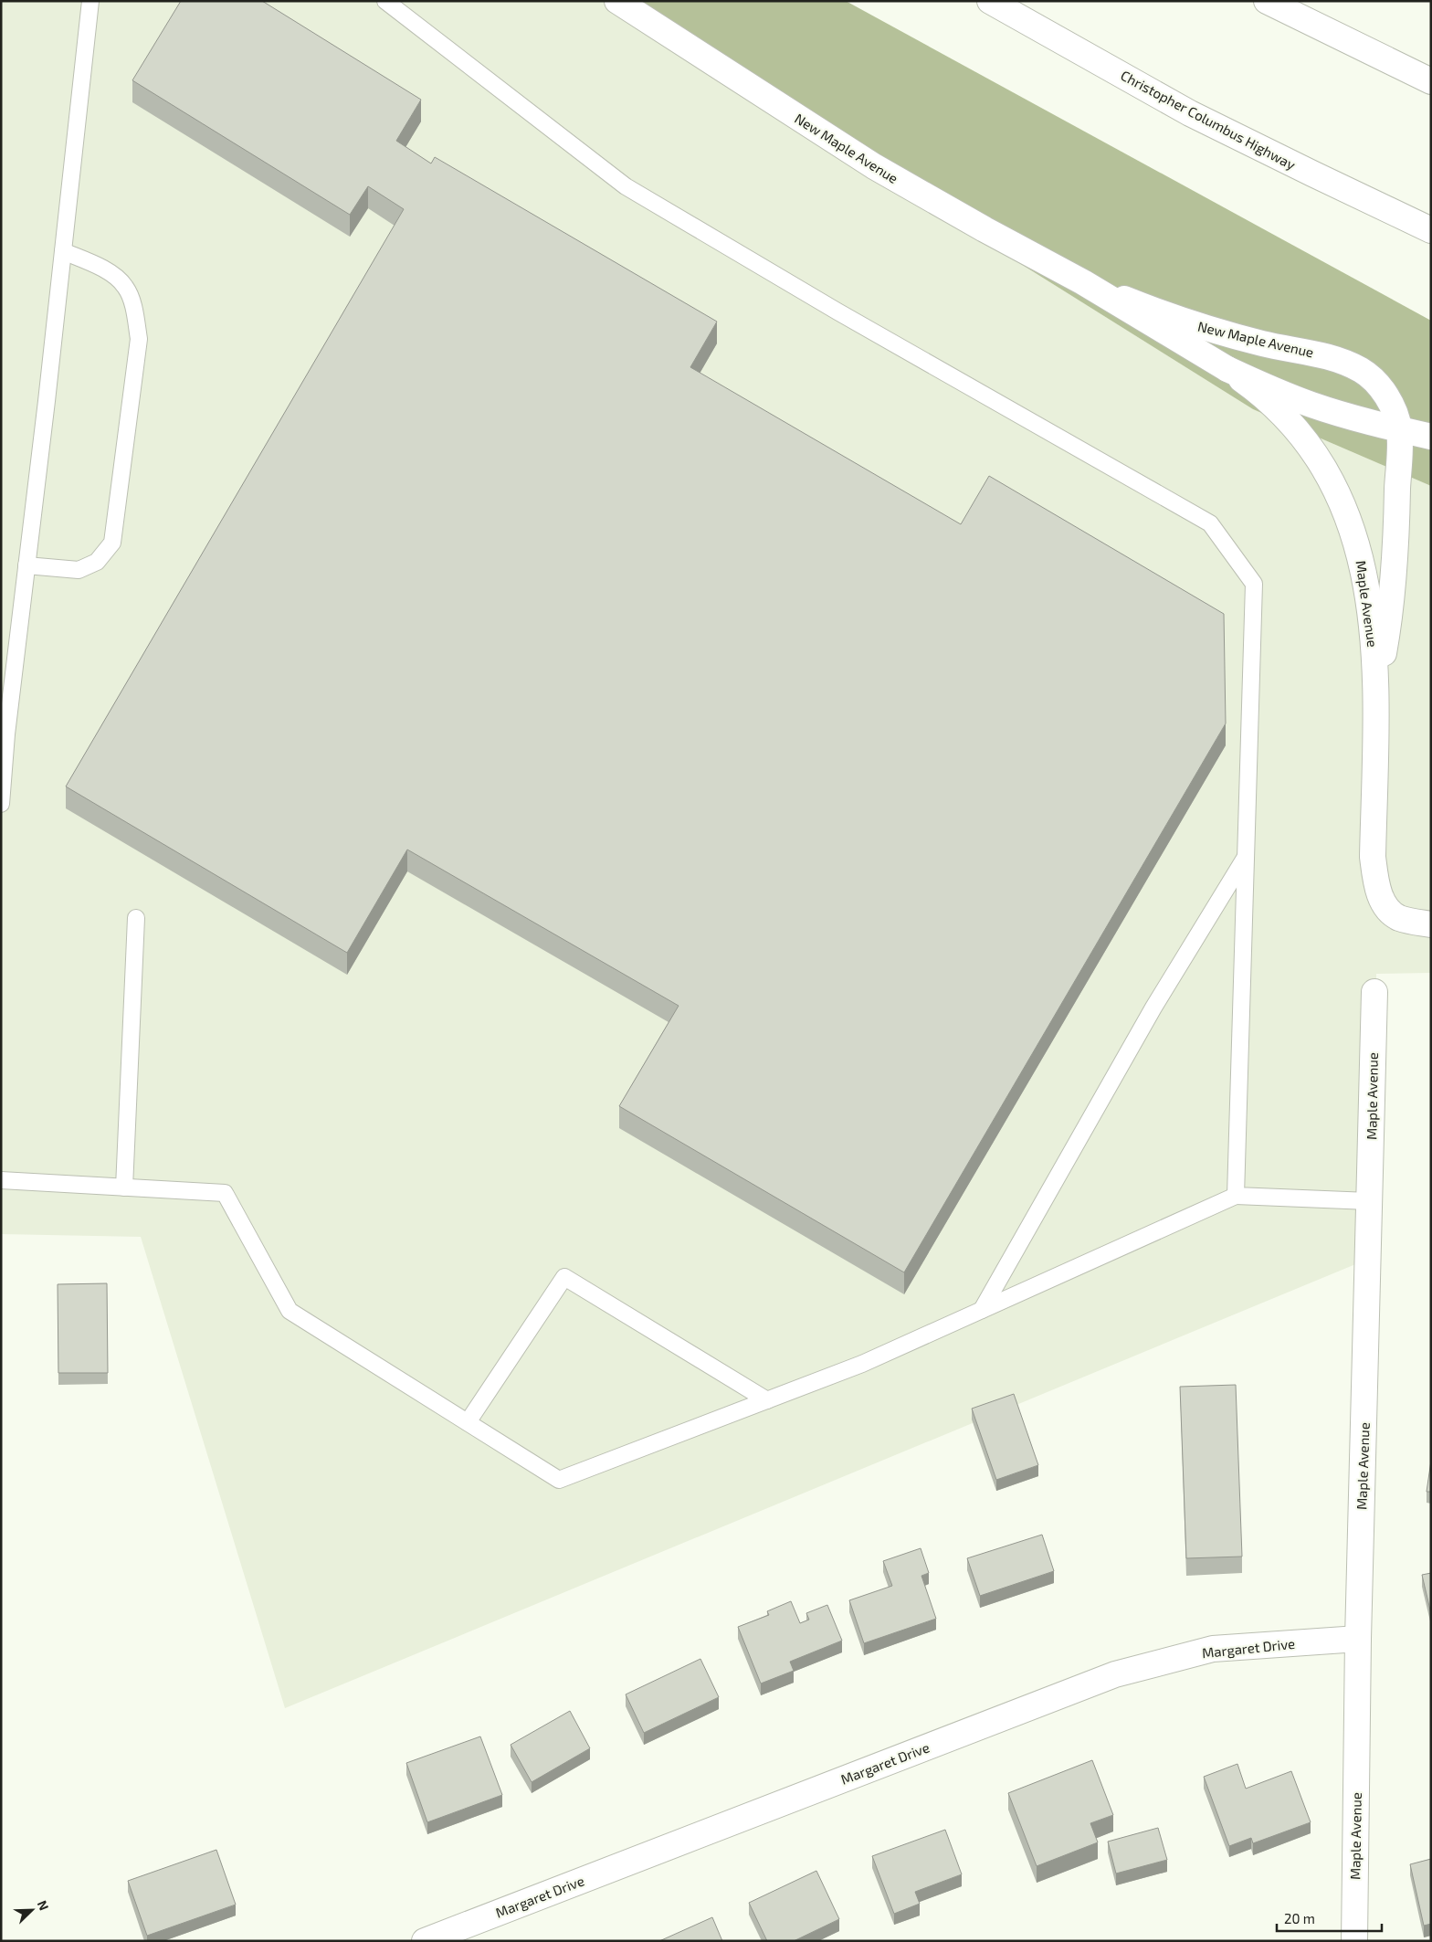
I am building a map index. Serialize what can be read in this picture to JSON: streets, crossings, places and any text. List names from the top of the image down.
{
  "streets": {
    "main road": [
      "Christopher Columbus Highway",
      "New Maple Avenue",
      "Maple Avenue",
      "Margaret Drive"
    ]
  },
  "crossings": [
    ["New Maple Avenue", "Maple Avenue"],
    ["Maple Avenue", "Margaret Drive"]
  ],
  "scale_bar": "20 m",
  "north": "top right"
}
